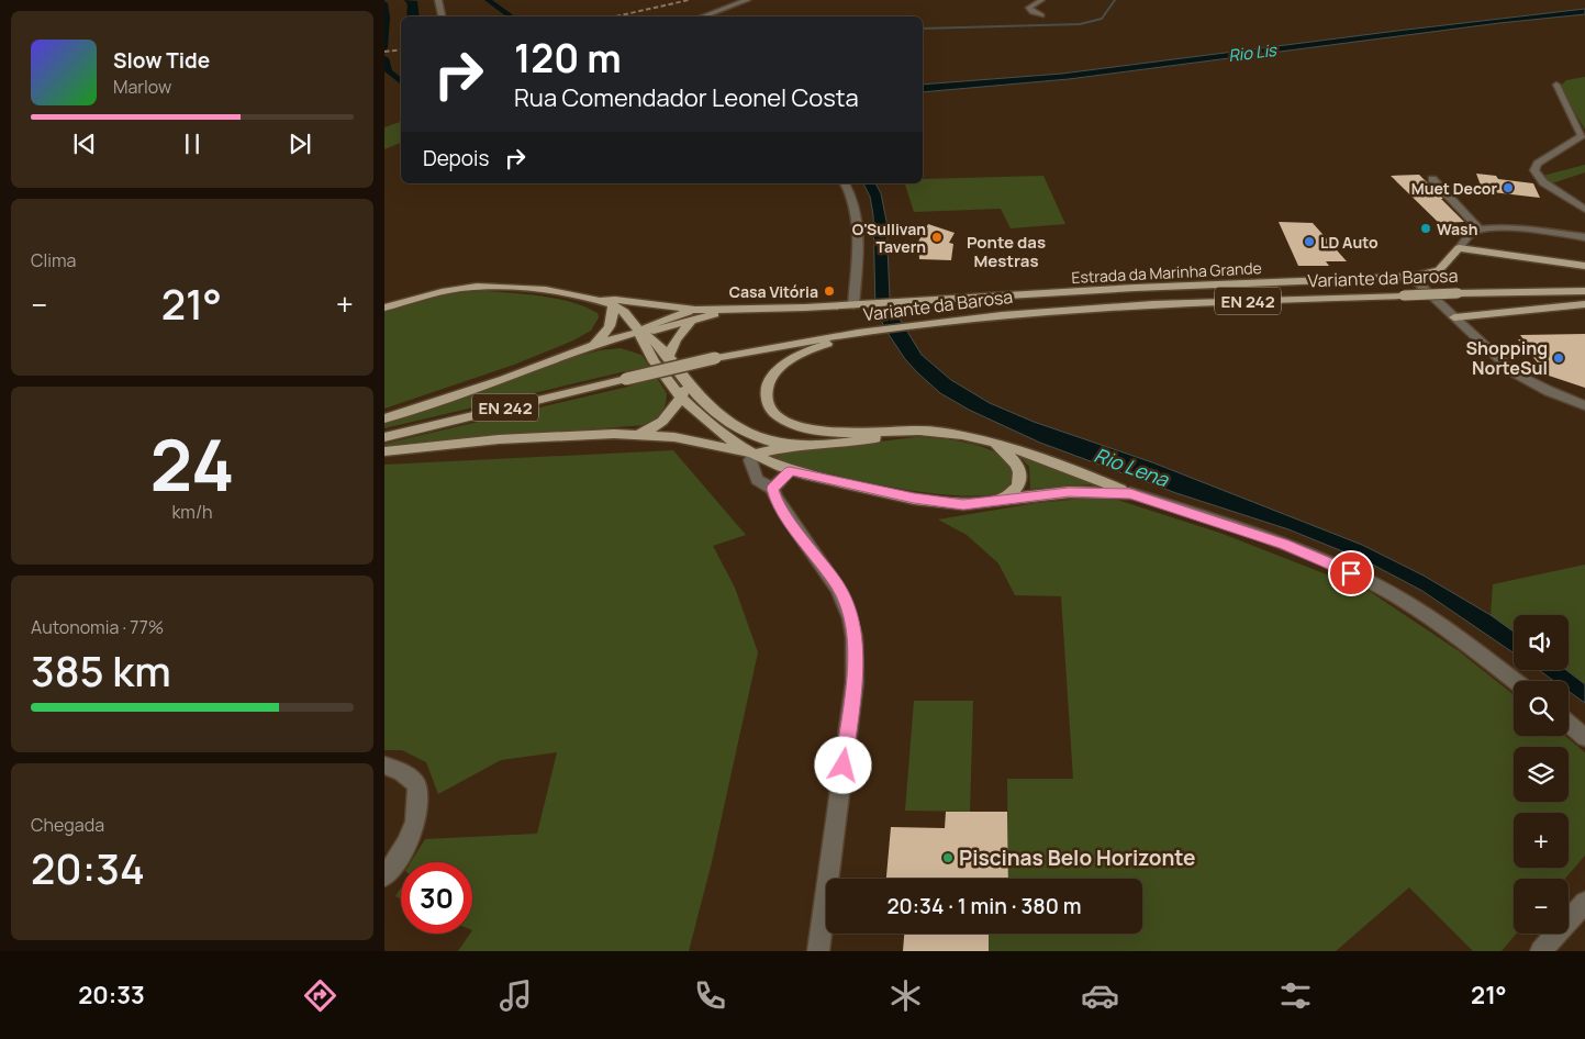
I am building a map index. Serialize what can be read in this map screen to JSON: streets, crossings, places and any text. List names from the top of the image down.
{
  "streets": {
    "main road": ["Estrada da Marinha Grande", "Variante da Barosa", "EN 242"]
  },
  "districts": ["Ponte das Mestras"],
  "water": ["Rio Lis", "Rio Lena"],
  "places": [
    "Muet Decor",
    "Wash",
    "O'Sullivan Tavern",
    "LD Auto",
    "Casa Vitória",
    "Shopping NorteSul",
    "Piscinas Belo Horizonte"
  ],
  "page": {
    "turn": ["120 m", "Rua Comendador Leonel Costa"],
    "song": ["Slow Tide", "Marlow"],
    "then": "Depois",
    "tile": [
      "Clima",
      ["24", "km/h"],
      ["Autonomia · 77%", "385 km"],
      ["Chegada", "20:34"]
    ],
    "heat": ["−", "21°", "+"],
    "map_buttons": ["+", "−"],
    "limit": "30",
    "trip": "20:34 · 1 min · 380 m",
    "tabs": ["20:33", "21°"]
  }
}
